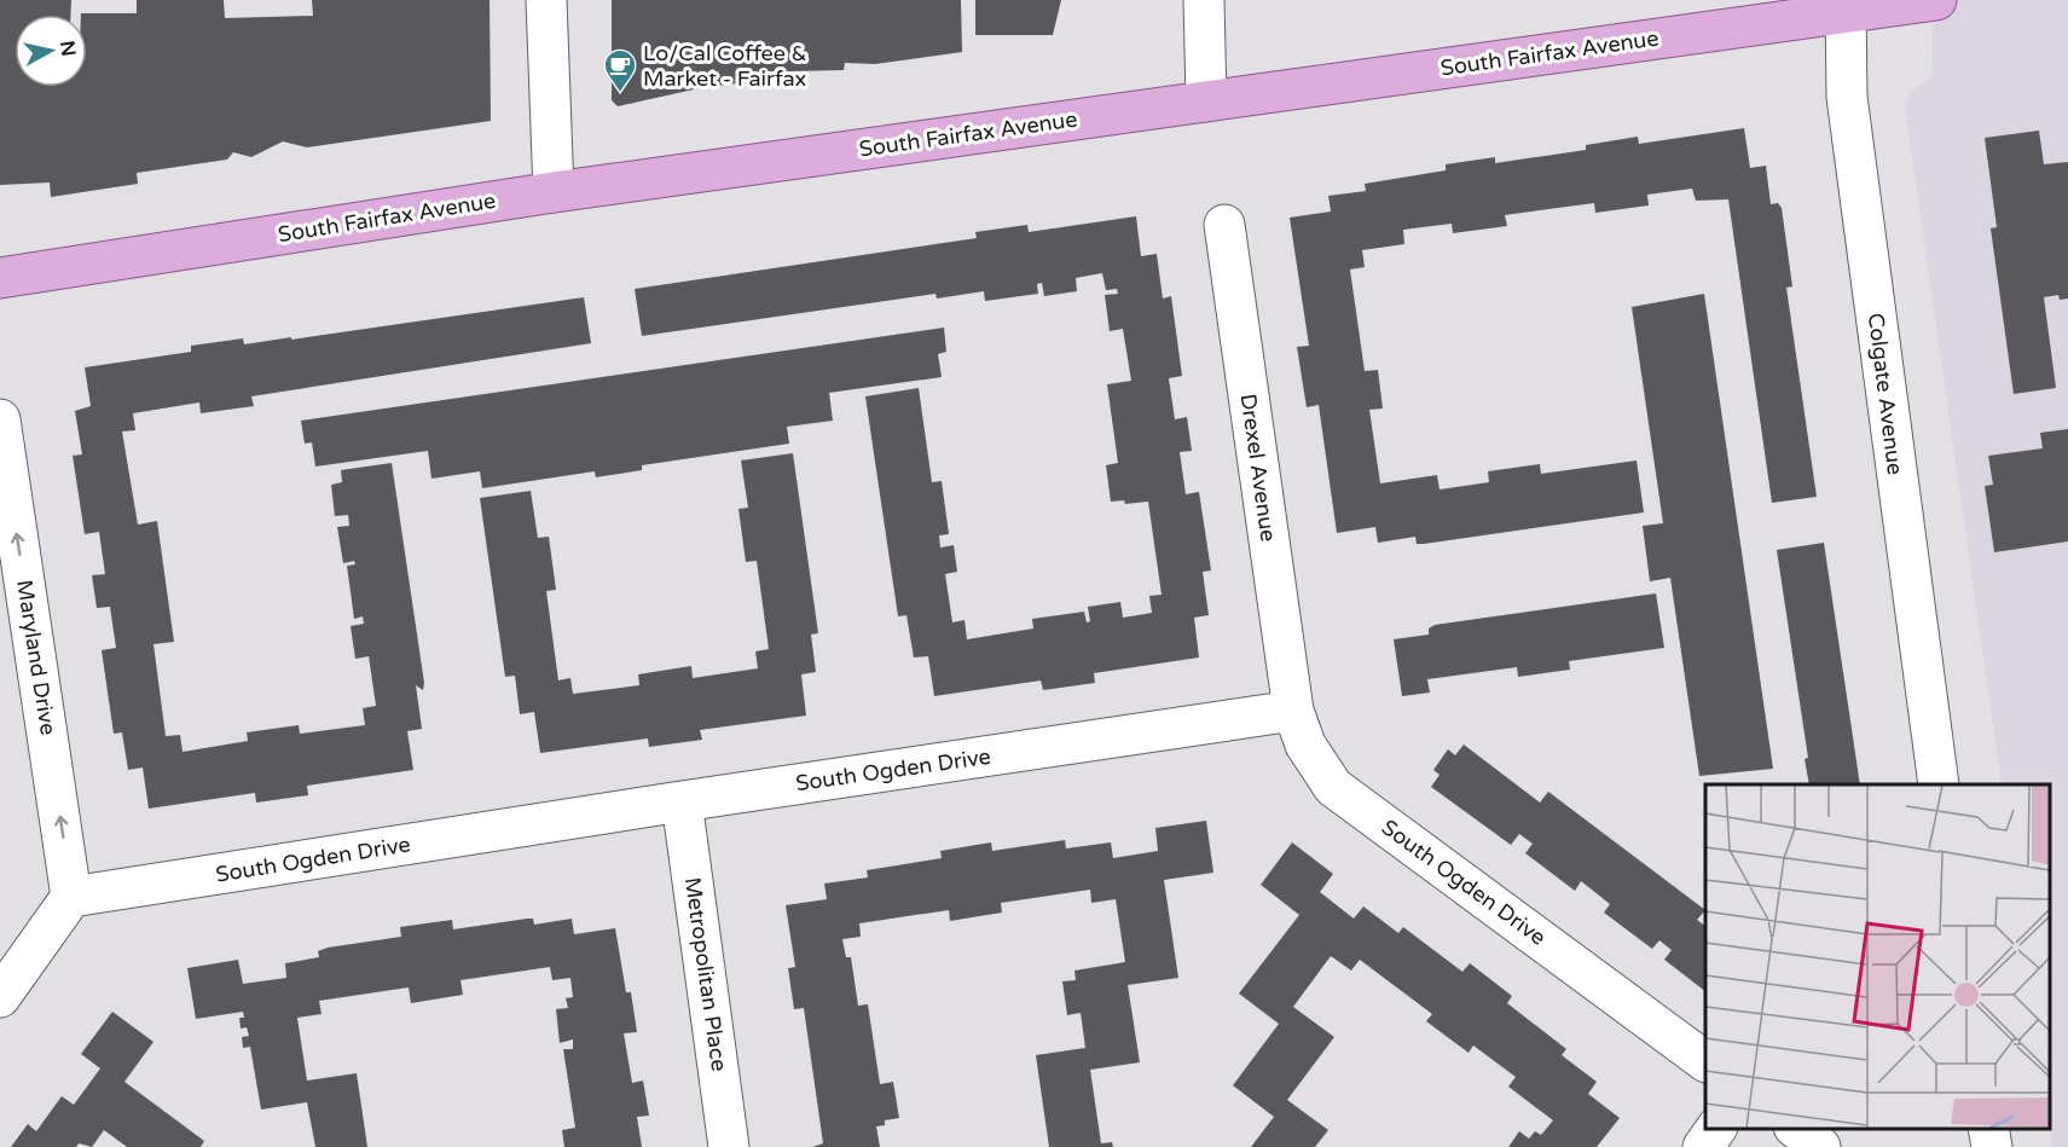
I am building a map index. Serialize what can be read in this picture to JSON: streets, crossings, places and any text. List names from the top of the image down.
{
  "streets": {
    "main road": ["South Fairfax Avenue"],
    "street": [
      "Colgate Avenue",
      "Drexel Avenue",
      "Maryland Drive",
      "South Ogden Drive",
      "Metropolitan Place"
    ]
  },
  "crossings": [
    ["South Fairfax Avenue", "Colgate Avenue"],
    ["Drexel Avenue", "South Ogden Drive"],
    ["Maryland Drive", "South Ogden Drive"],
    ["South Ogden Drive", "Metropolitan Place"]
  ],
  "one_way": ["Maryland Drive"],
  "places": {
    "cafe": ["Lo/Cal Coffee & Market - Fairfax"]
  },
  "north": "right"
}
